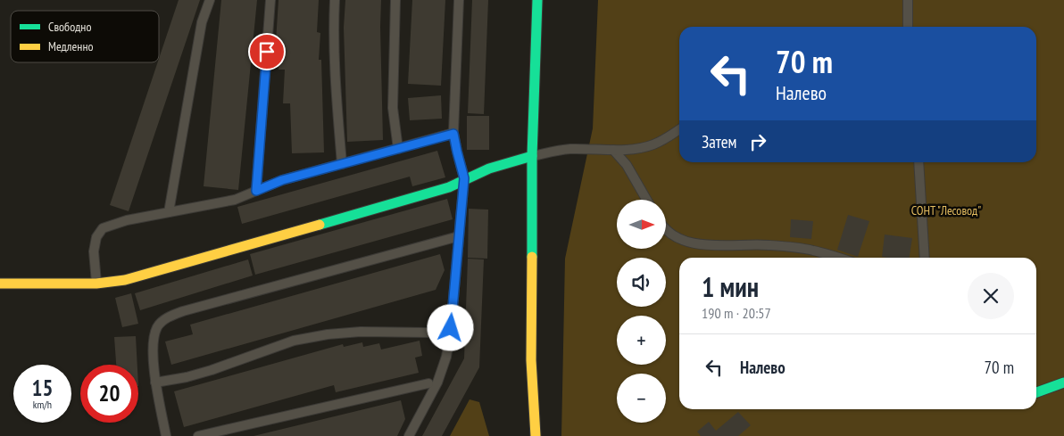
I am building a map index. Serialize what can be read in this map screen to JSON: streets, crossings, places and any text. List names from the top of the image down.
{
  "parks": ["СОНТ \"Лесовод\""],
  "legend": ["Свободно", "Медленно"],
  "north": "right",
  "page": {
    "turn": ["70 m", "Налево"],
    "then": "Затем",
    "map_buttons": ["+", "−"],
    "heading": ["1 мин", "190 m · 20:57"],
    "list": [
      {
        "name": "Налево",
        "value": "70 m"
      }
    ],
    "speed": "15 km/h",
    "limit": "20"
  }
}
